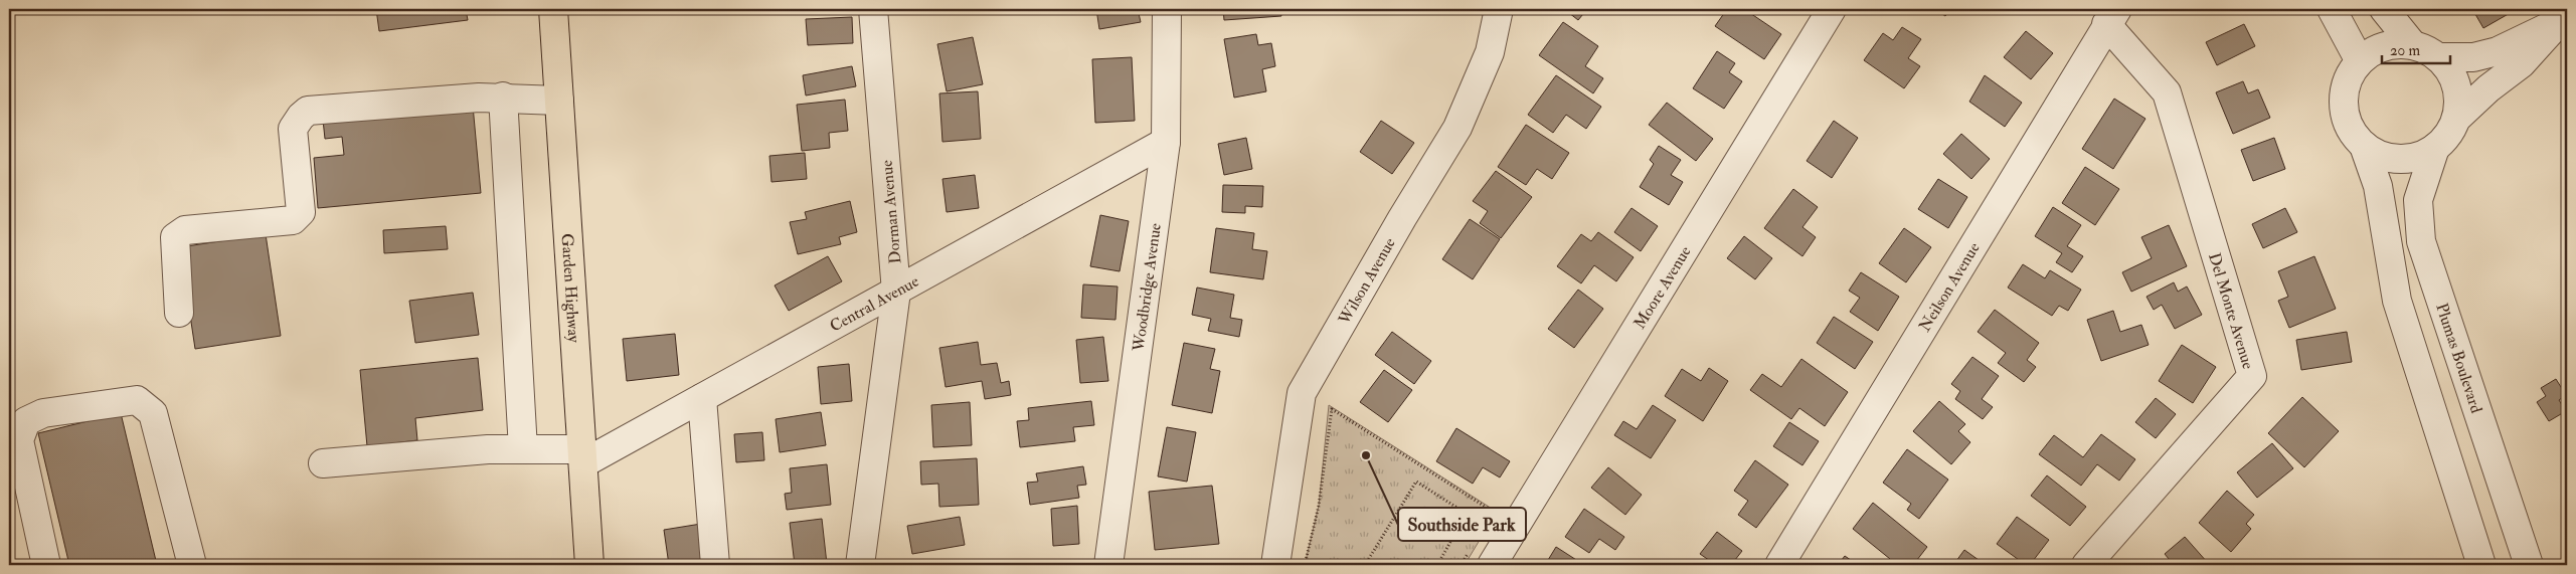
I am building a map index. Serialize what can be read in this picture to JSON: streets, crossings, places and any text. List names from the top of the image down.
{
  "streets": {
    "main road": ["Garden Highway"],
    "street": [
      "Dorman Avenue",
      "Wilson Avenue",
      "Neilson Avenue",
      "Woodbridge Avenue",
      "Moore Avenue",
      "Central Avenue",
      "Del Monte Avenue",
      "Plumas Boulevard"
    ]
  },
  "crossings": [
    ["Dorman Avenue", "Central Avenue"],
    ["Garden Highway", "Central Avenue"],
    ["Neilson Avenue", "Del Monte Avenue"],
    ["Woodbridge Avenue", "Central Avenue"]
  ],
  "places": ["Southside Park"],
  "scale_bar": "20 m"
}
